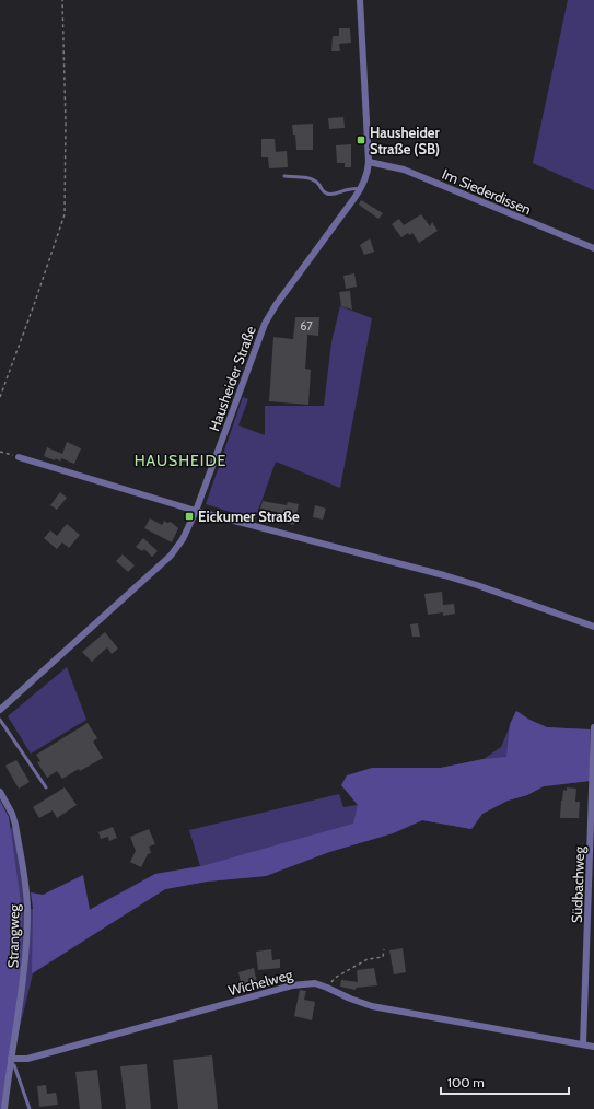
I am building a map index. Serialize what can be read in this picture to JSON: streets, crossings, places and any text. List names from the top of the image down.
{
  "streets": {
    "street": [
      "Im Siederdissen",
      "Hausheider Straße",
      "Südbachweg",
      "Strangweg",
      "Wichelweg"
    ]
  },
  "crossings": [
    ["Im Siederdissen", "Hausheider Straße"],
    ["Südbachweg", "Wichelweg"],
    ["Strangweg", "Wichelweg"]
  ],
  "districts": ["HAUSHEIDE"],
  "places": {
    "transit": ["Hausheider Straße (SB)", "Eickumer Straße"]
  },
  "house_numbers": ["67"],
  "scale_bar": "100 m"
}
